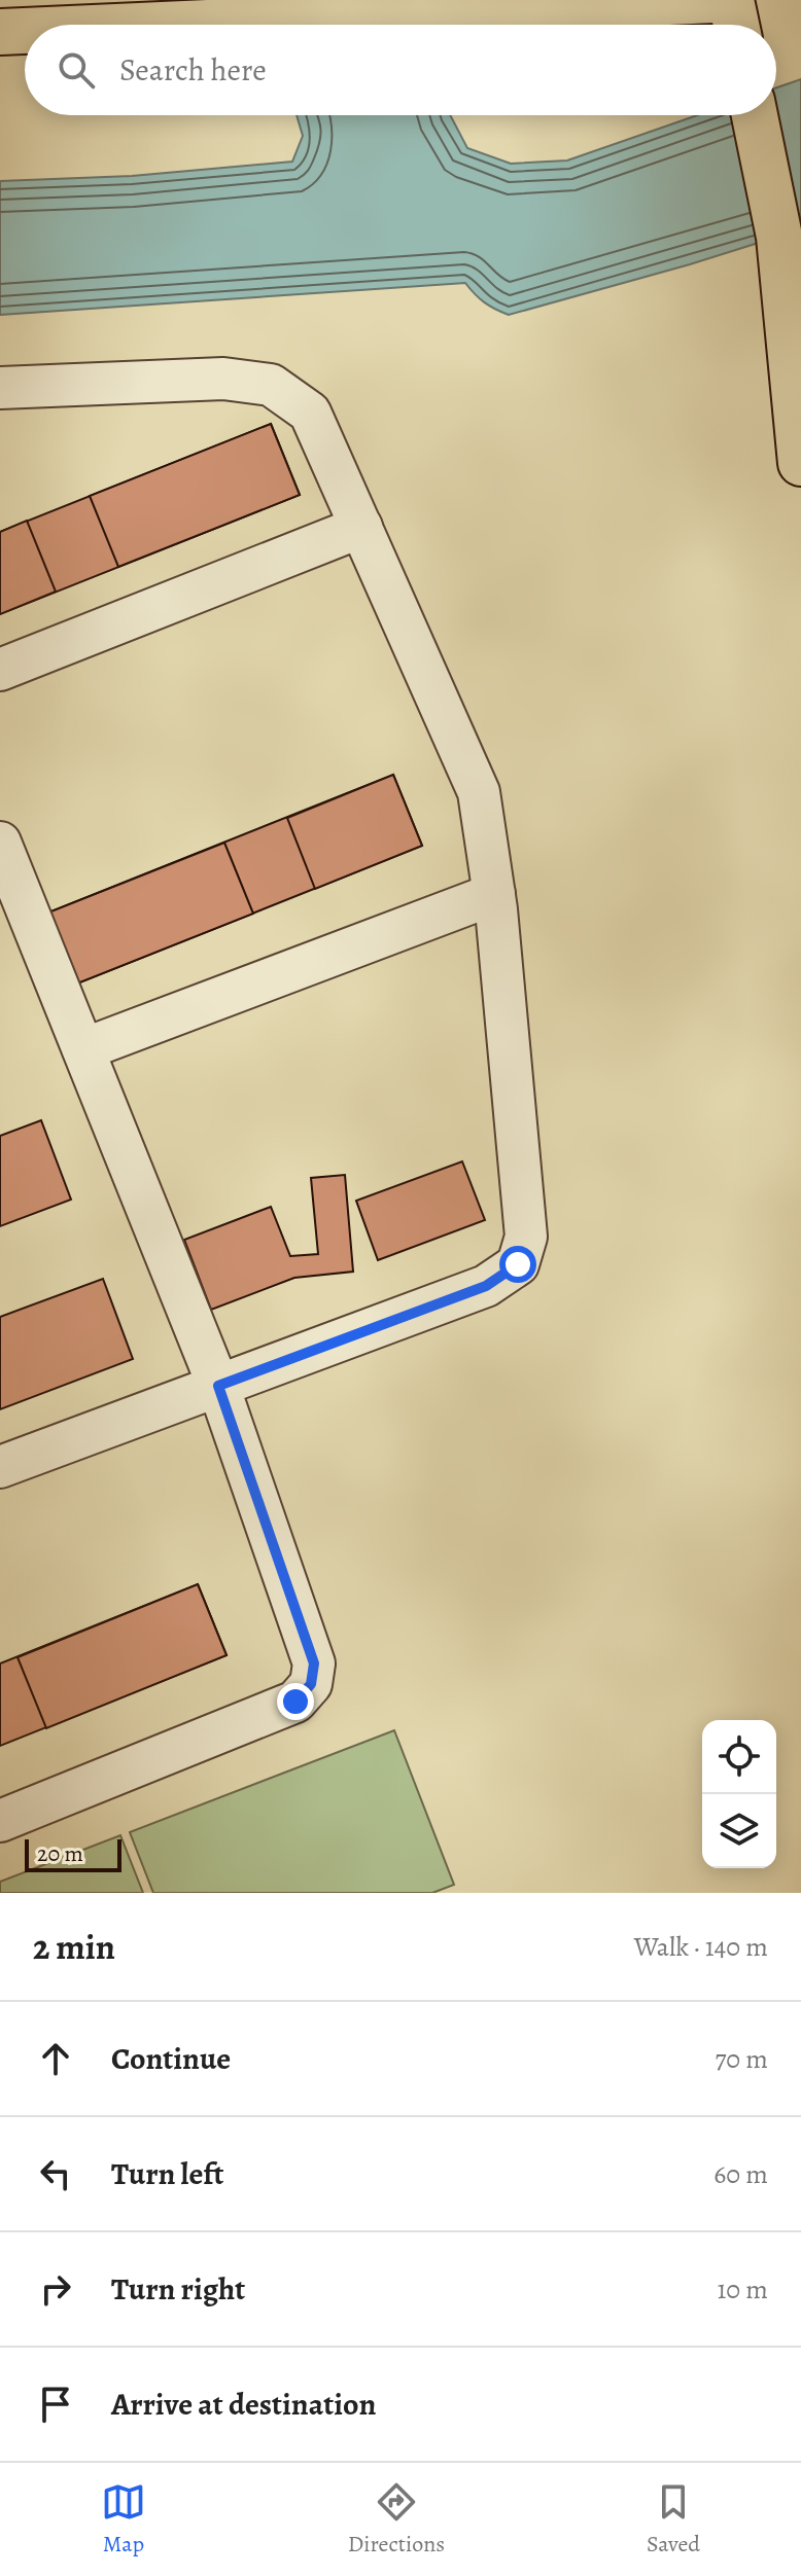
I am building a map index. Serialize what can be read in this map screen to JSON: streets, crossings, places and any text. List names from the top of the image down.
{
  "scale_bar": "20 m",
  "page": {
    "search": "Search here",
    "scale": "20 m",
    "heading": ["2 min", "Walk · 140 m"],
    "list": [
      ["Continue", "70 m"],
      ["Turn left", "60 m"],
      ["Turn right", "10 m"],
      "Arrive at destination"
    ],
    "nav": ["Map", "Directions", "Saved"]
  }
}
